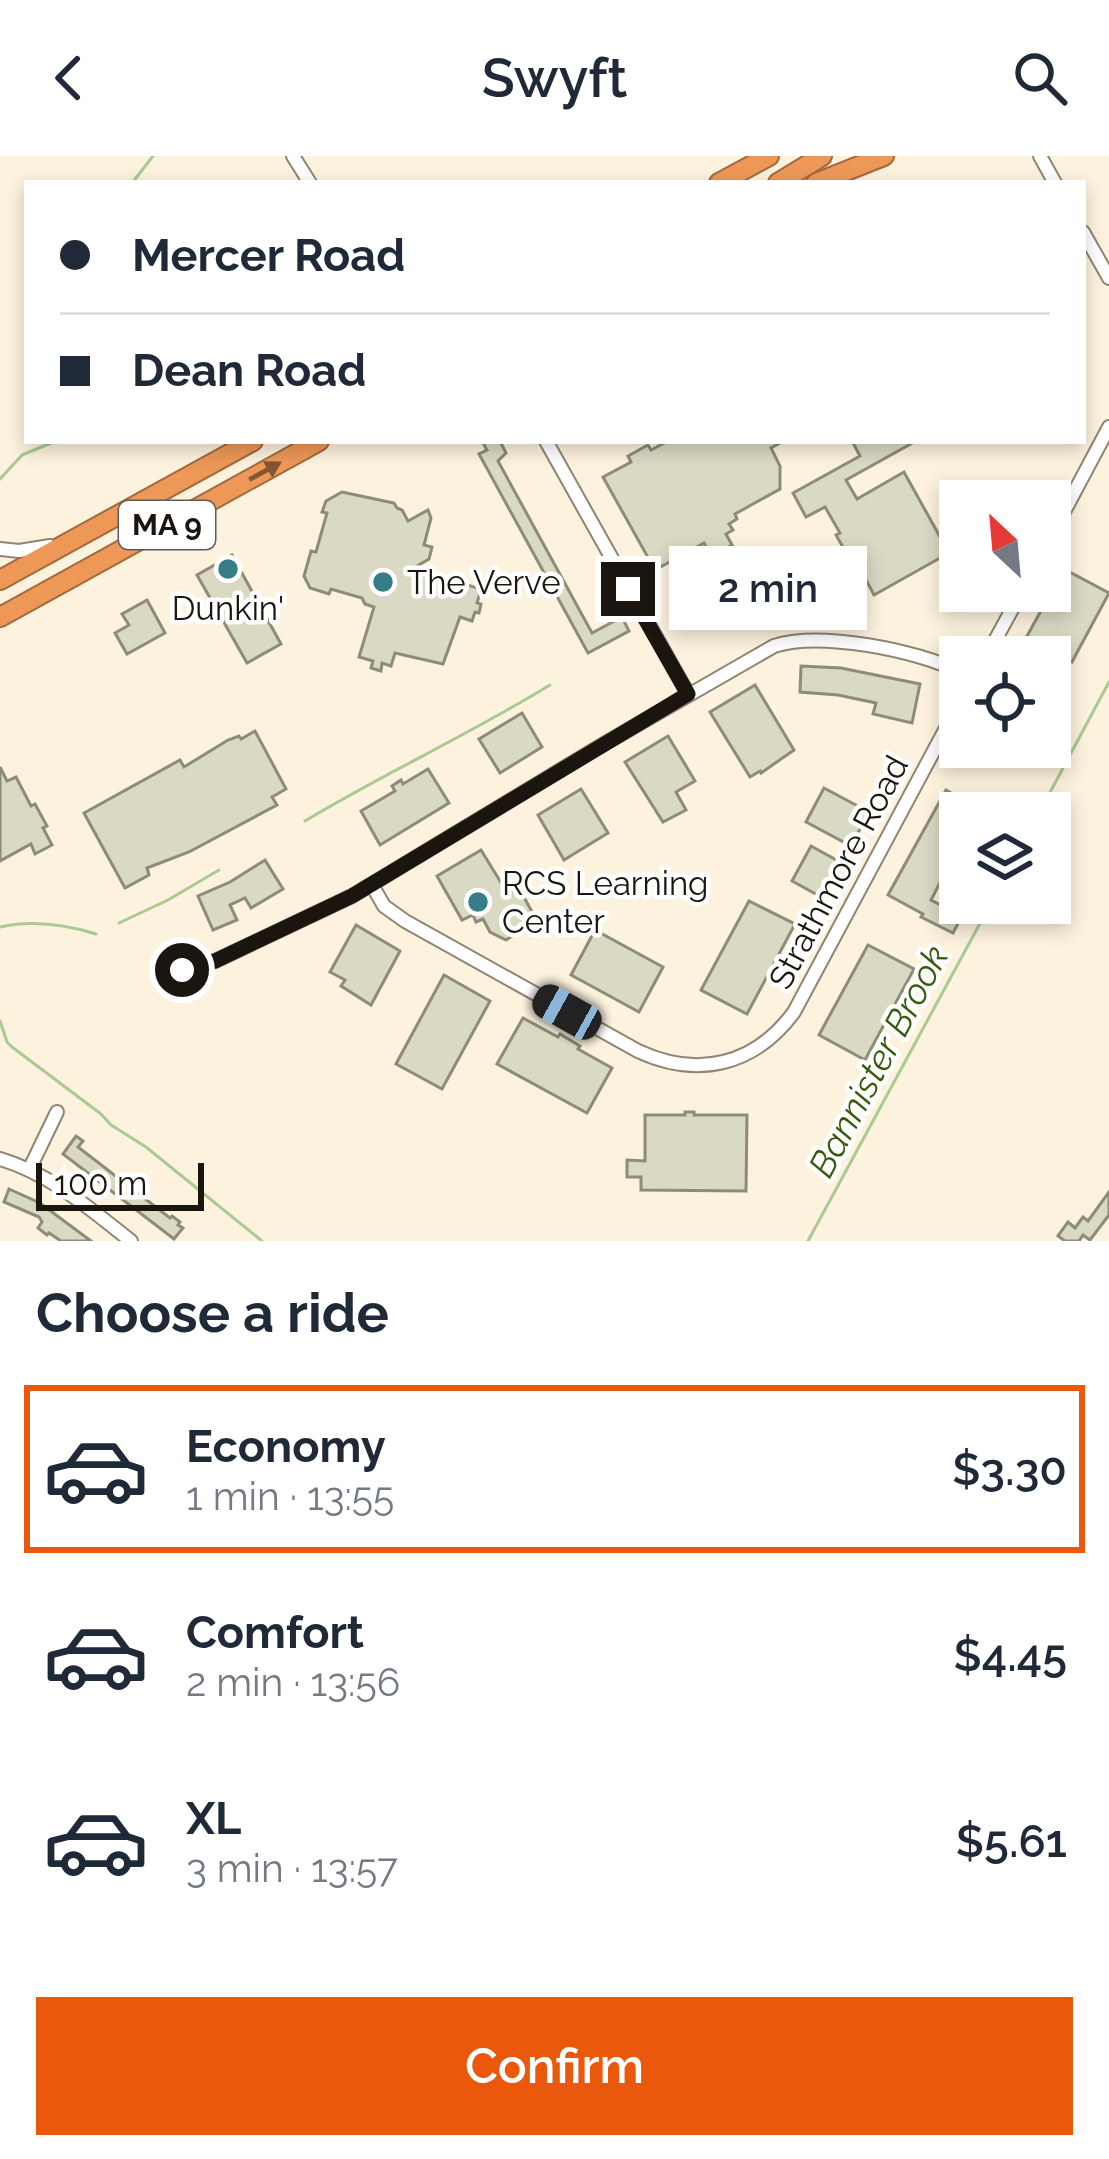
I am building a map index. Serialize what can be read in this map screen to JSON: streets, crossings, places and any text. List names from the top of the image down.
{
  "streets": {
    "highway": ["MA 9"],
    "street": ["Strathmore Road"]
  },
  "water": ["Bannister Brook"],
  "places": ["Dunkin'", "The Verve", "RCS Learning Center"],
  "scale_bar": "100 m",
  "north": "top left",
  "page": {
    "header": "Swyft",
    "banner": ["Mercer Road", "Dean Road"],
    "bubble": "2 min",
    "scale": "100 m",
    "heading": "Choose a ride",
    "list": [
      {
        "name": "Economy",
        "note": "1 min · 13:55",
        "value": "$3.30"
      },
      {
        "name": "Comfort",
        "note": "2 min · 13:56",
        "value": "$4.45"
      },
      {
        "name": "XL",
        "note": "3 min · 13:57",
        "value": "$5.61"
      }
    ],
    "buttons": "Confirm"
  }
}
